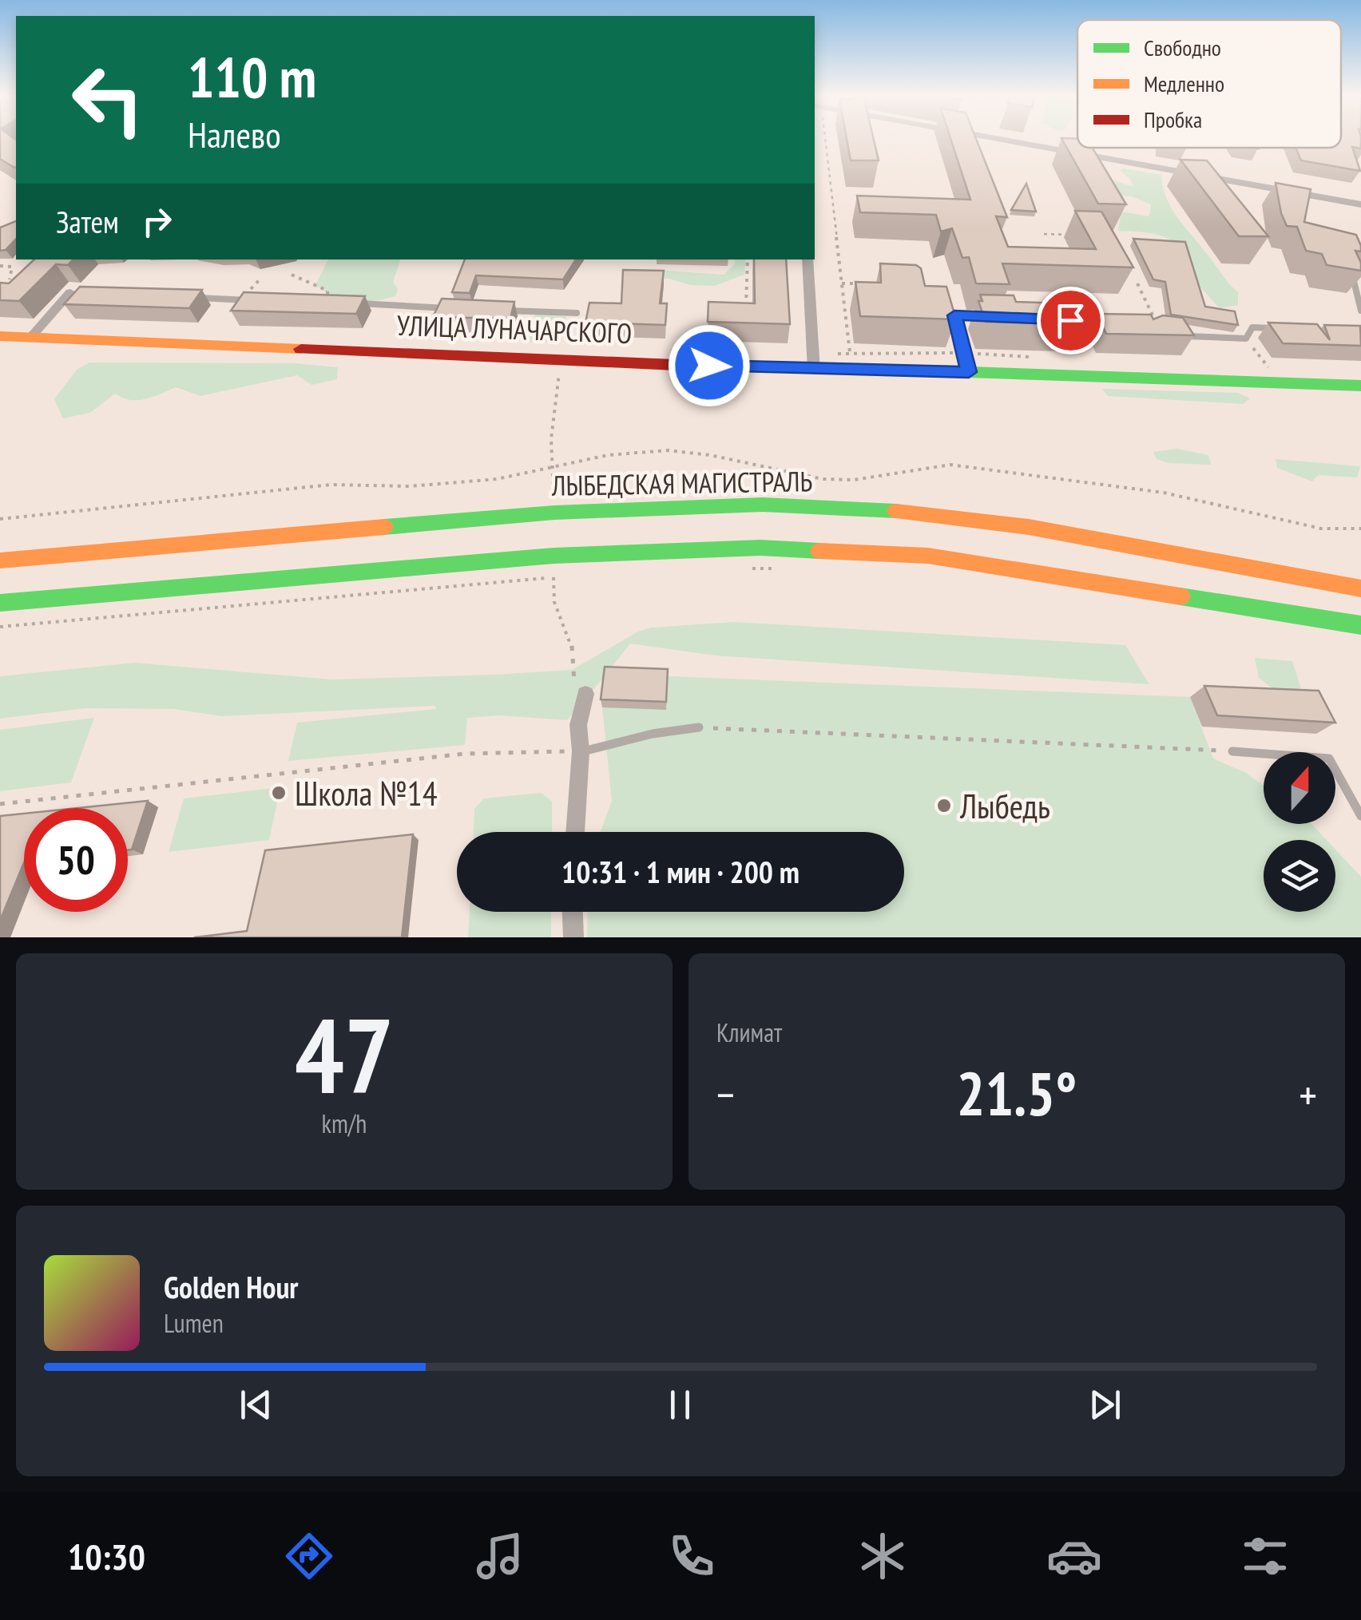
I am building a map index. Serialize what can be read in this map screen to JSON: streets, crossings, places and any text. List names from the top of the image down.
{
  "streets": {
    "main road": ["УЛИЦА ЛУНАЧАРСКОГО", "ЛЫБЕДСКАЯ МАГИСТРАЛЬ"]
  },
  "places": ["Школа №14", "Лыбедь"],
  "legend": ["Свободно", "Медленно", "Пробка"],
  "north": "top",
  "page": {
    "turn": ["110 m", "Налево"],
    "then": "Затем",
    "limit": "50",
    "trip": "10:31 · 1 мин · 200 m",
    "tile": [
      ["47", "km/h"],
      "Климат"
    ],
    "heat": ["−", "21.5°", "+"],
    "song": ["Golden Hour", "Lumen"],
    "tabs": "10:30"
  }
}
